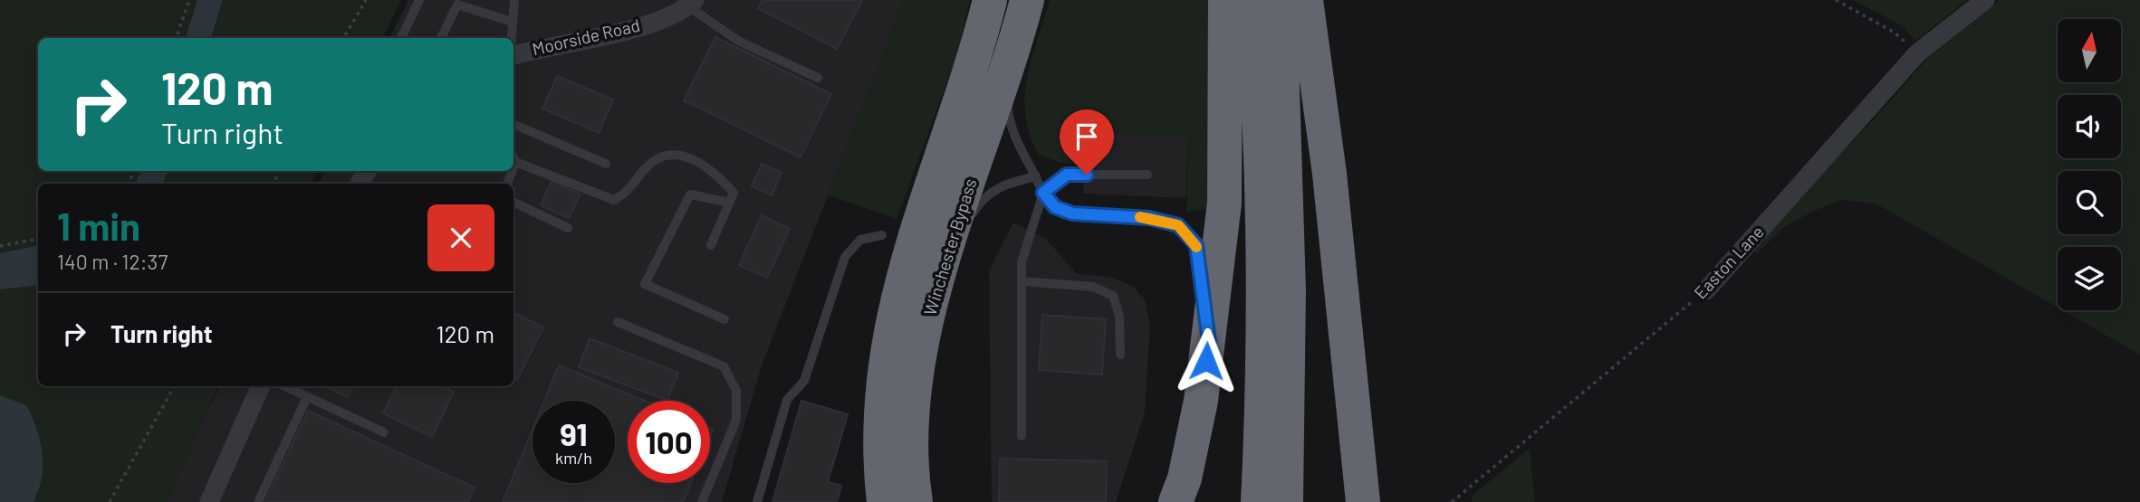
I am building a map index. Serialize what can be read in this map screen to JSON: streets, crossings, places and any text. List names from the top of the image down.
{
  "streets": {
    "highway": ["Winchester Bypass"],
    "street": ["Moorside Road", "Easton Lane"]
  },
  "north": "top",
  "page": {
    "turn": ["120 m", "Turn right"],
    "heading": ["1 min", "140 m · 12:37"],
    "list": [
      {
        "name": "Turn right",
        "value": "120 m"
      }
    ],
    "speed": "91 km/h",
    "limit": "100"
  }
}
